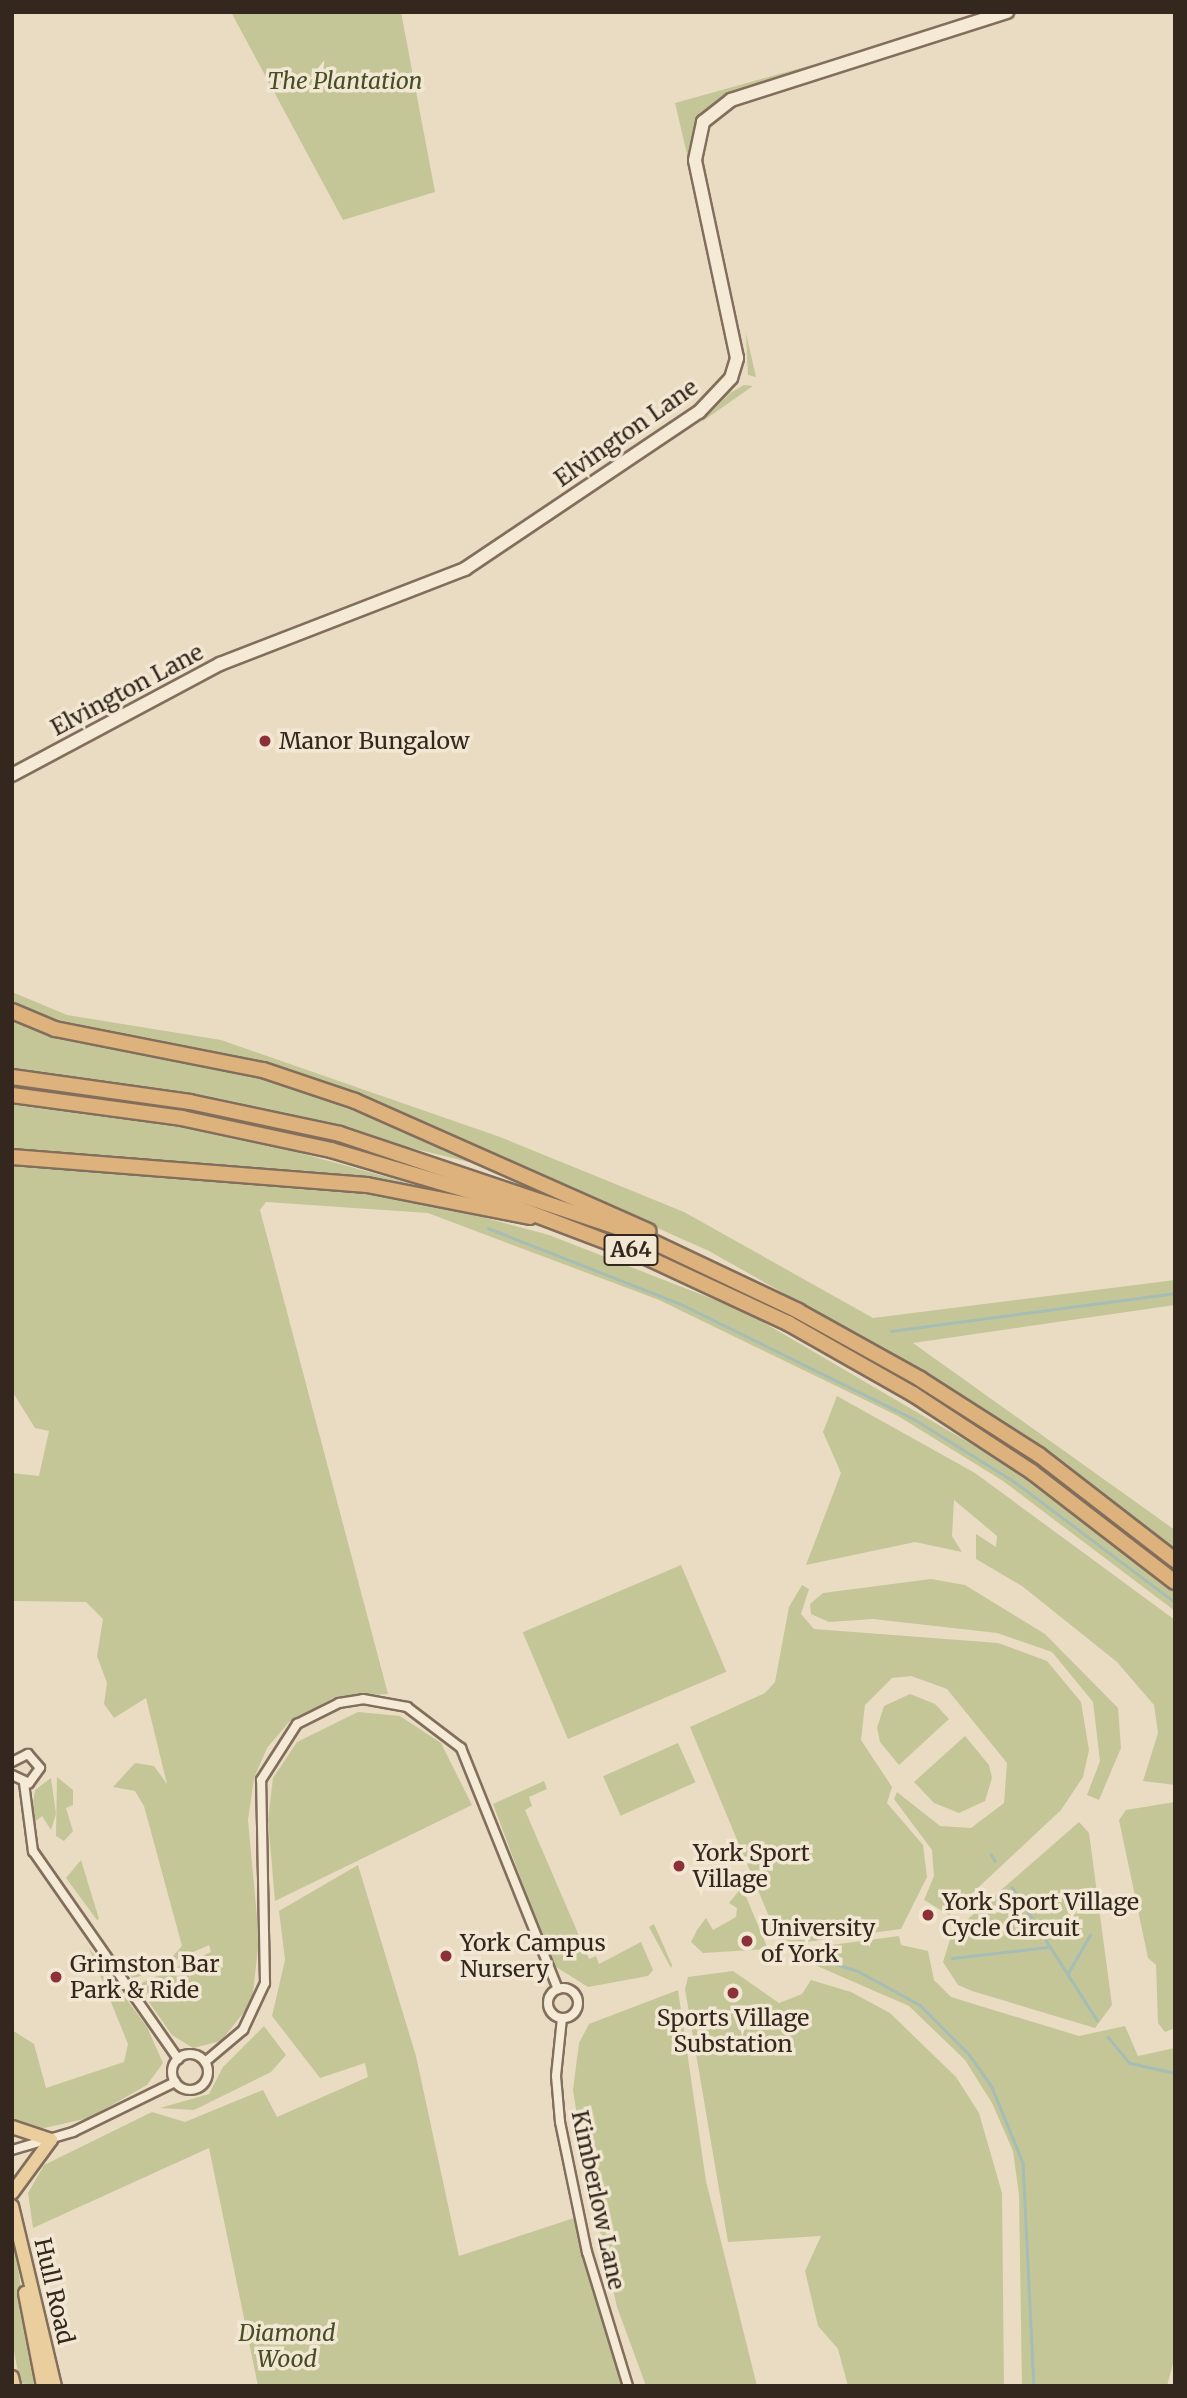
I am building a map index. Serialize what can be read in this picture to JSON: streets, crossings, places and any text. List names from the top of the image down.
{
  "streets": {
    "highway": ["A64"],
    "main road": ["Elvington Lane", "Hull Road"],
    "street": ["Kimberlow Lane"]
  },
  "parks": ["The Plantation", "Diamond Wood"],
  "places": [
    "Manor Bungalow",
    "York Sport Village",
    "York Sport Village Cycle Circuit",
    "University of York",
    "York Campus Nursery",
    "Grimston Bar Park & Ride",
    "Sports Village Substation"
  ]
}
